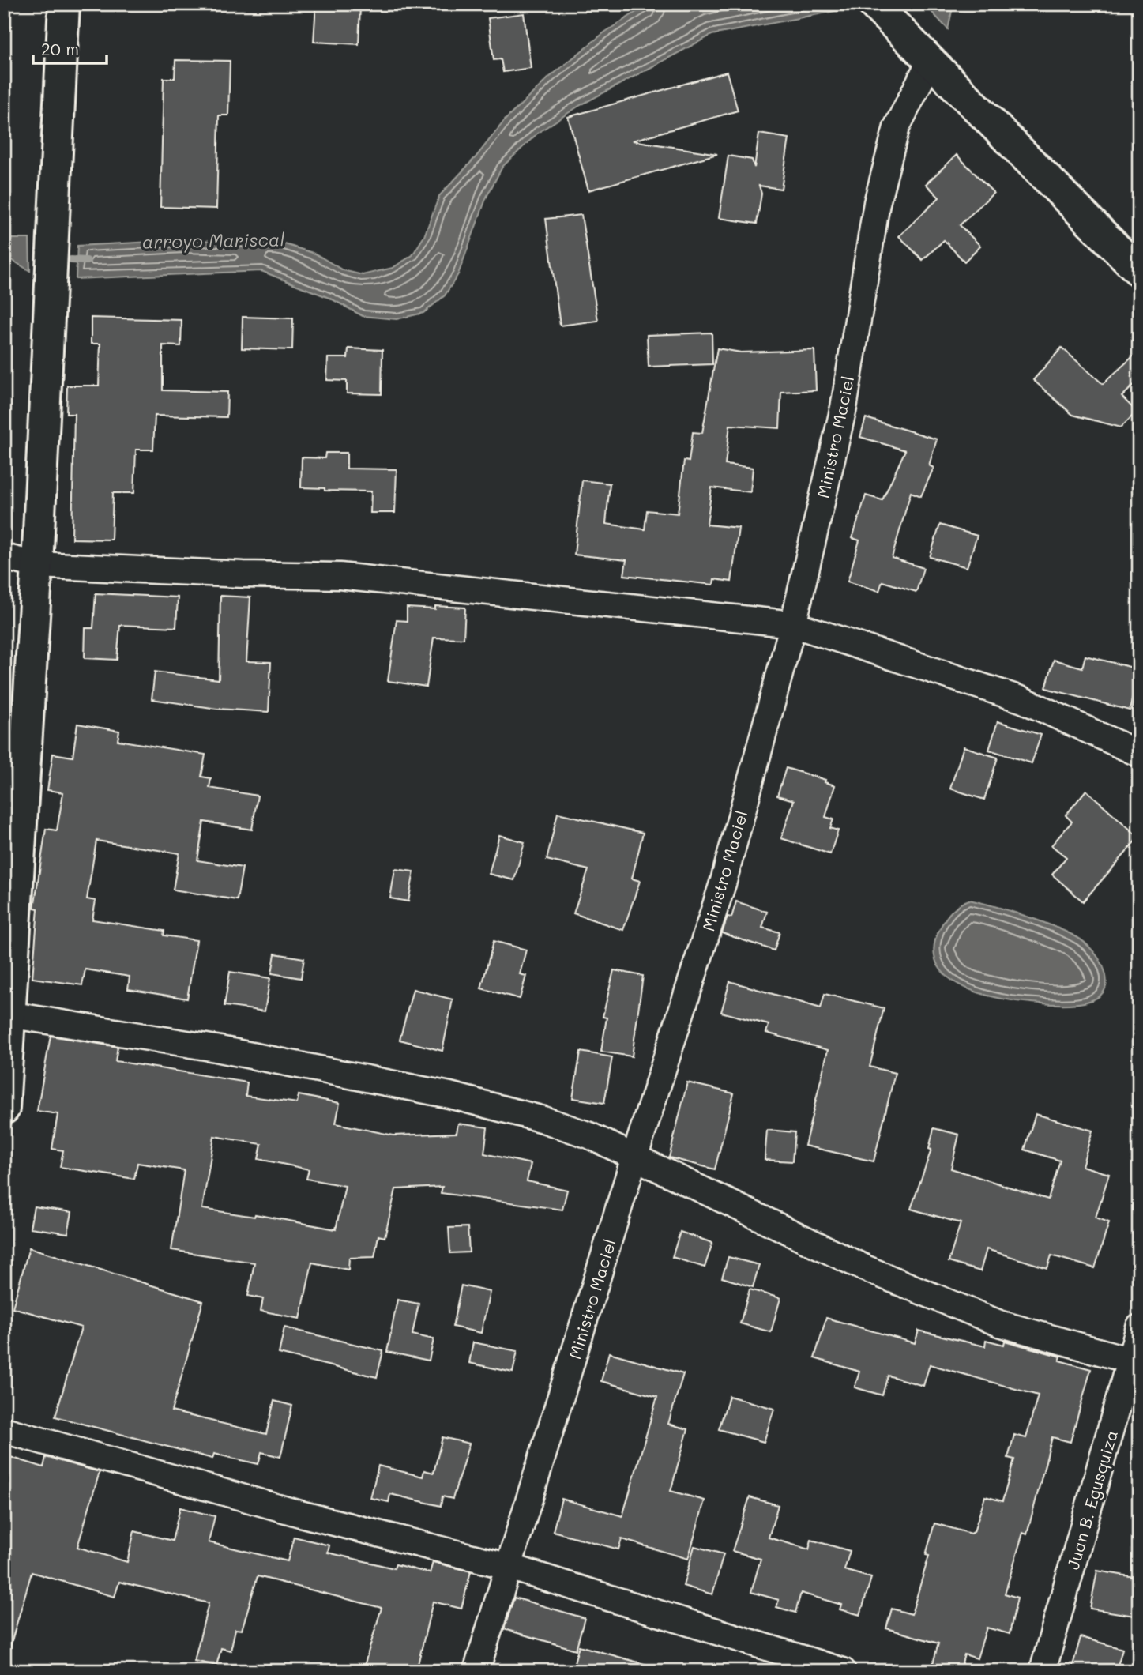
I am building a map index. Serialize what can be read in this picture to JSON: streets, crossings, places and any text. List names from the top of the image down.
{
  "streets": {
    "street": ["Ministro Maciel", "Juan B. Egusquiza"]
  },
  "water": ["arroyo Mariscal"],
  "scale_bar": "20 m"
}
